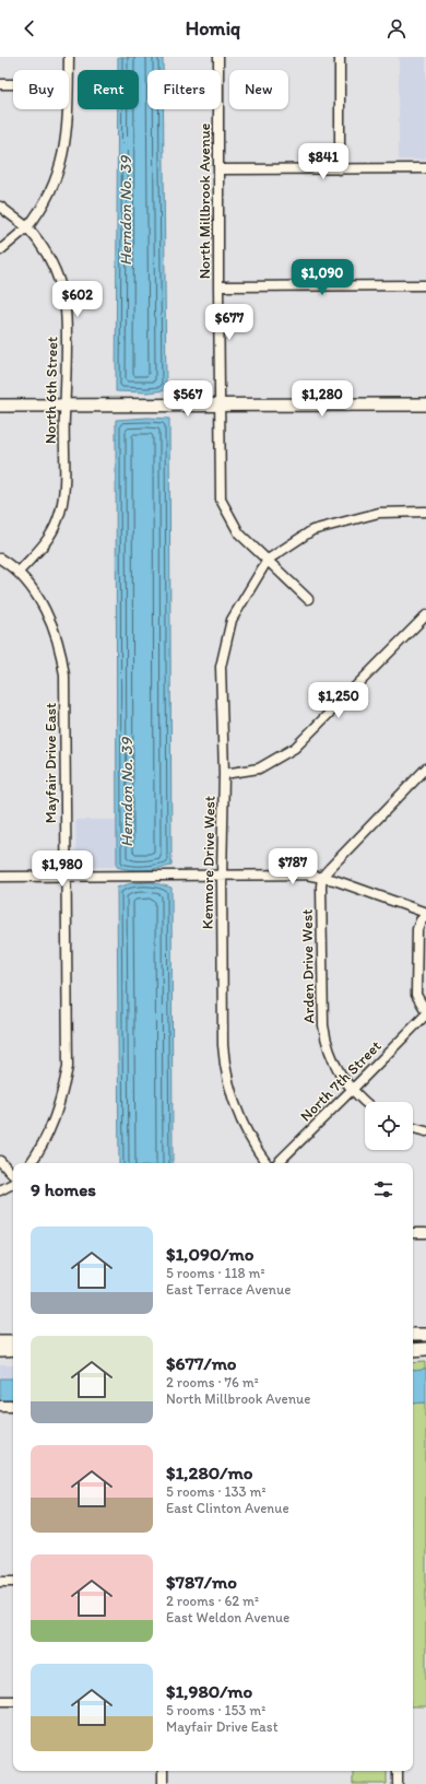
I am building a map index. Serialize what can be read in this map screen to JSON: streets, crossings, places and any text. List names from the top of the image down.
{
  "streets": {
    "street": [
      "North Millbrook Avenue",
      "North 6th Street",
      "Mayfair Drive East",
      "Kenmore Drive West",
      "Arden Drive West",
      "North 7th Street"
    ]
  },
  "crossings": [
    ["North Millbrook Avenue", "Kenmore Drive West"],
    ["North 6th Street", "Mayfair Drive East"],
    ["Arden Drive West", "North 7th Street"]
  ],
  "water": ["Herndon No. 39"],
  "page": {
    "header": "Homiq",
    "chip": [
      "Buy",
      "Rent",
      "Filters",
      "New"
    ],
    "price": [
      "$841",
      "$1,090",
      "$602",
      "$677",
      "$567",
      "$1,280",
      "$1,250",
      "$787",
      "$1,980"
    ],
    "heading": "9 homes",
    "list": [
      {
        "name": "$1,090/mo",
        "note": "5 rooms · 118 m² · East Terrace Avenue"
      },
      {
        "name": "$677/mo",
        "note": "2 rooms · 76 m² · North Millbrook Avenue"
      },
      {
        "name": "$1,280/mo",
        "note": "5 rooms · 133 m² · East Clinton Avenue"
      },
      {
        "name": "$787/mo",
        "note": "2 rooms · 62 m² · East Weldon Avenue"
      },
      {
        "name": "$1,980/mo",
        "note": "5 rooms · 153 m² · Mayfair Drive East"
      }
    ]
  }
}
